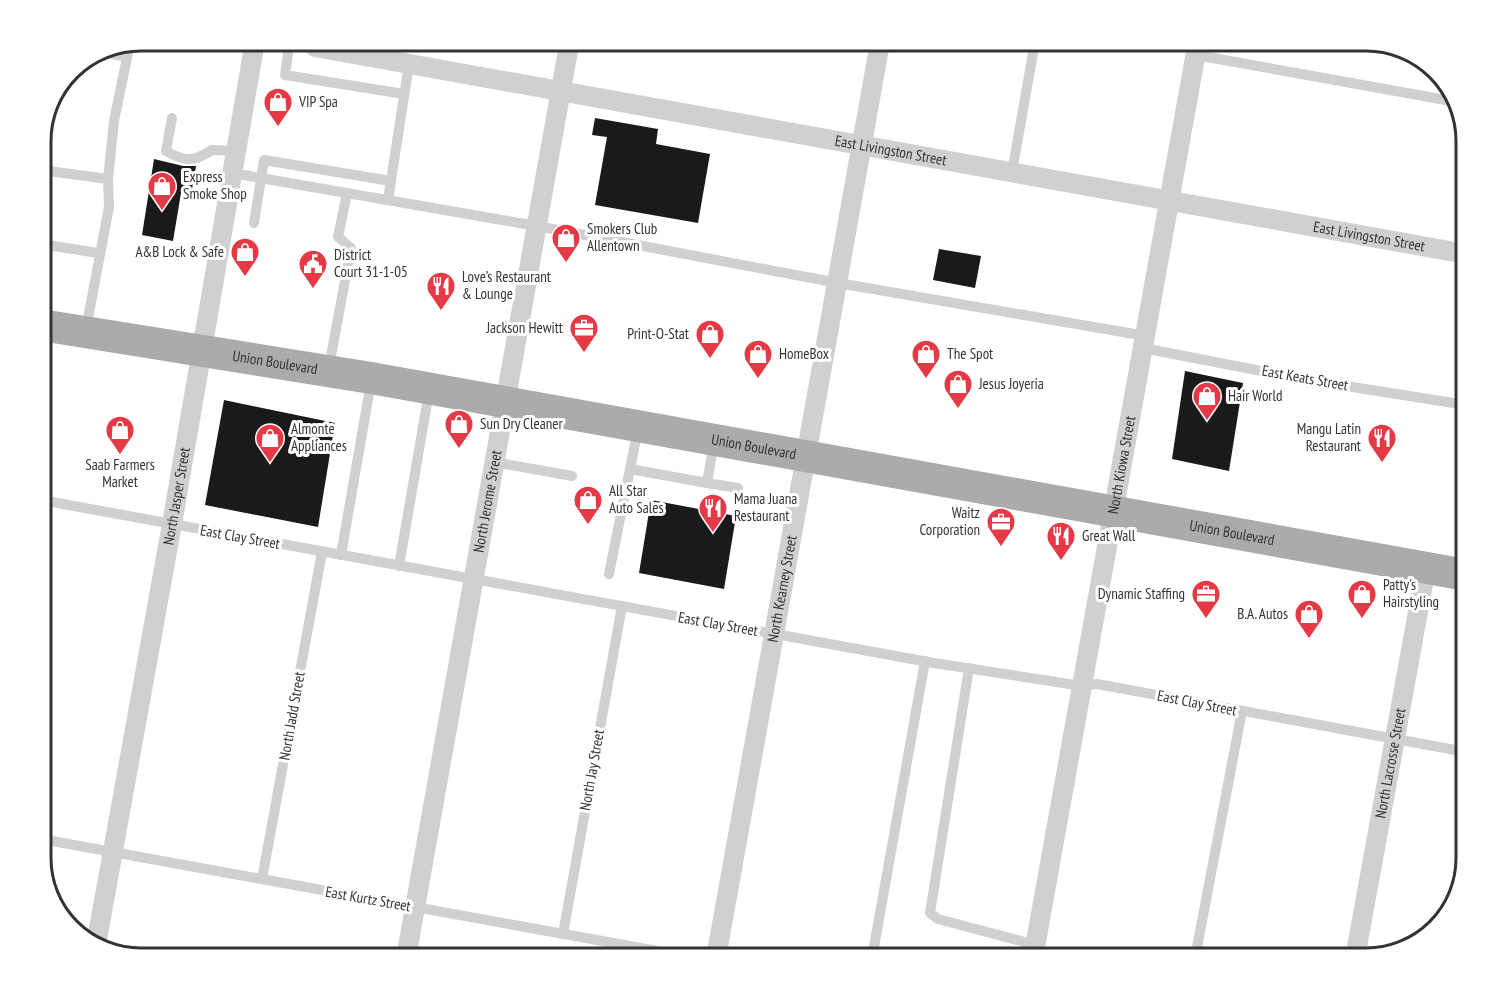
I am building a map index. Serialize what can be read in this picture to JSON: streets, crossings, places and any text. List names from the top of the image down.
{
  "streets": {
    "main road": ["Union Boulevard"],
    "street": [
      "East Livingston Street",
      "North Kiowa Street",
      "North Jasper Street",
      "North Jerome Street",
      "North Kearney Street",
      "North Lacrosse Street"
    ],
    "lane": [
      "East Keats Street",
      "East Clay Street",
      "North Jadd Street",
      "North Jay Street",
      "East Kurtz Street"
    ]
  },
  "crossings": [
    ["East Livingston Street", "North Kiowa Street"],
    ["East Livingston Street", "North Jerome Street"],
    ["East Livingston Street", "North Kearney Street"],
    ["Union Boulevard", "North Kiowa Street"],
    ["Union Boulevard", "North Jasper Street"],
    ["Union Boulevard", "North Jerome Street"],
    ["Union Boulevard", "North Kearney Street"],
    ["Union Boulevard", "North Lacrosse Street"],
    ["East Keats Street", "North Kiowa Street"],
    ["East Keats Street", "North Jerome Street"],
    ["East Keats Street", "North Kearney Street"],
    ["North Kiowa Street", "East Clay Street"],
    ["North Jasper Street", "East Clay Street"],
    ["North Jasper Street", "East Kurtz Street"],
    ["North Jerome Street", "East Clay Street"],
    ["North Jerome Street", "East Kurtz Street"],
    ["East Clay Street", "North Kearney Street"],
    ["East Clay Street", "North Jadd Street"],
    ["East Clay Street", "North Lacrosse Street"],
    ["East Clay Street", "North Jay Street"],
    ["North Jadd Street", "East Kurtz Street"],
    ["North Jay Street", "East Kurtz Street"]
  ],
  "places": {
    "shop": [
      "VIP Spa",
      "Express Smoke Shop",
      "Smokers Club Allentown",
      "A&B Lock & Safe",
      "Print-O-Stat",
      "HomeBox",
      "The Spot",
      "Jesus Joyeria",
      "Hair World",
      "Sun Dry Cleaner",
      "Saab Farmers Market",
      "Almonte Appliances",
      "All Star Auto Sales",
      "Patty's Hairstyling",
      "B.A. Autos"
    ],
    "public building": ["District Court 31-1-05"],
    "restaurant": [
      "Love’s Restaurant & Lounge",
      "Mangu Latin Restaurant",
      "Mama Juana Restaurant",
      "Great Wall"
    ],
    "office": ["Jackson Hewitt", "Waitz Corporation", "Dynamic Staffing"]
  }
}
